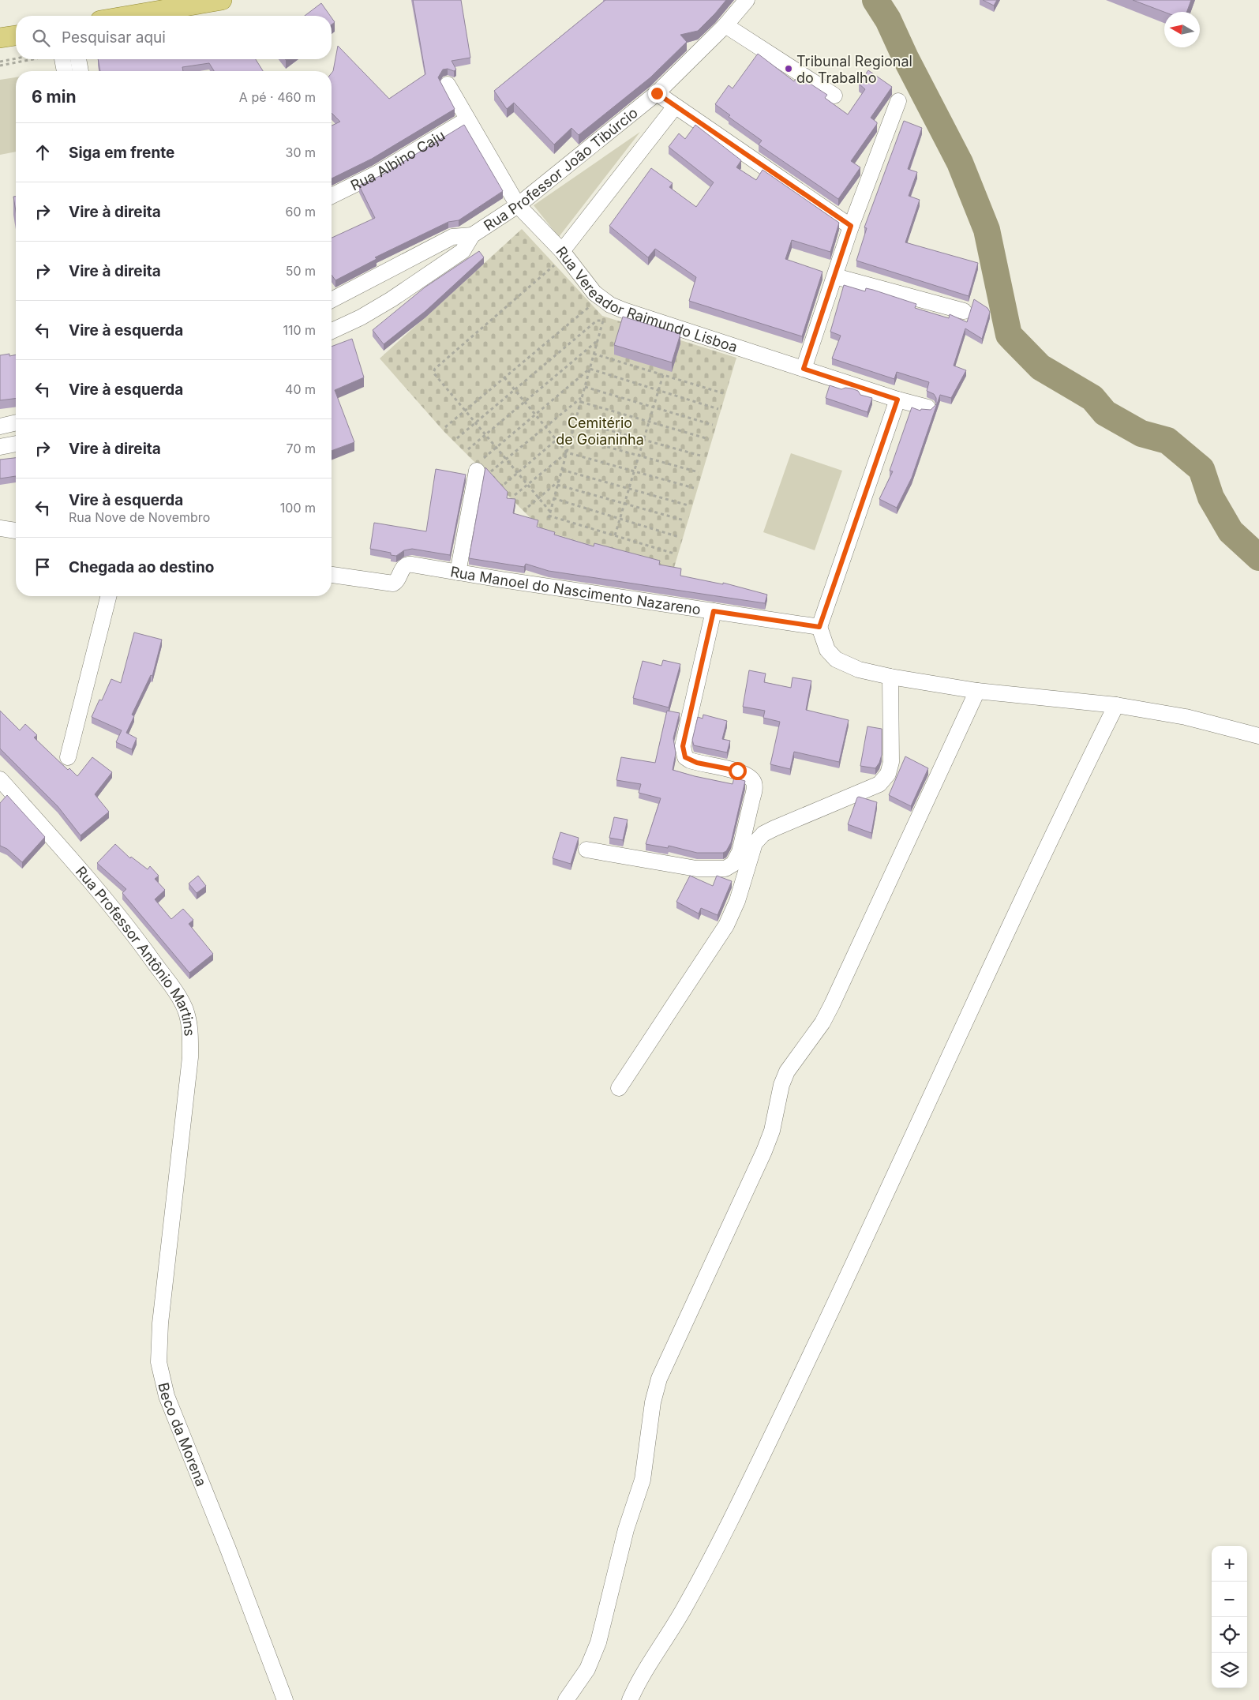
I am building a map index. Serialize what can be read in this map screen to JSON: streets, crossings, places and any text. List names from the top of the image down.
{
  "streets": {
    "street": [
      "Rua Albino Caju",
      "Rua Professor João Tibúrcio",
      "Rua Vereador Raimundo Lisboa",
      "Rua Manoel do Nascimento Nazareno",
      "Rua Professor Antônio Martins",
      "Beco da Morena"
    ]
  },
  "crossings": [
    ["Rua Albino Caju", "Rua Vereador Raimundo Lisboa"],
    ["Rua Professor João Tibúrcio", "Rua Vereador Raimundo Lisboa"],
    ["Rua Professor Antônio Martins", "Beco da Morena"]
  ],
  "parks": ["Cemitério de Goianinha"],
  "places": ["Tribunal Regional do Trabalho"],
  "north": "left",
  "page": {
    "search": "Pesquisar aqui",
    "heading": ["6 min", "A pé · 460 m"],
    "list": [
      ["Siga em frente", "30 m"],
      ["Vire à direita", "60 m"],
      ["Vire à direita", "50 m"],
      ["Vire à esquerda", "110 m"],
      ["Vire à esquerda", "40 m"],
      ["Vire à direita", "70 m"],
      ["Vire à esquerda", "Rua Nove de Novembro", "100 m"],
      "Chegada ao destino"
    ],
    "map_buttons": ["+", "−"]
  }
}
